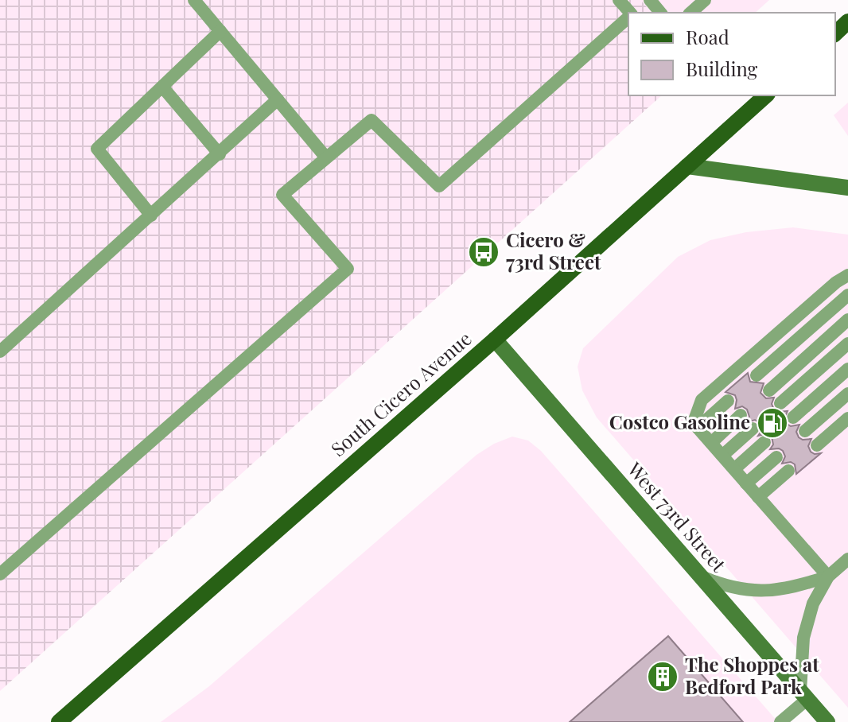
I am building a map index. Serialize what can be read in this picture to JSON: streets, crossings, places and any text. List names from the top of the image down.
{
  "streets": {
    "main road": ["South Cicero Avenue"],
    "street": ["West 73rd Street"]
  },
  "crossings": [
    ["South Cicero Avenue", "West 73rd Street"]
  ],
  "places": {
    "bus stop": ["Cicero & 73rd Street"],
    "fuel station": ["Costco Gasoline"],
    "building": ["The Shoppes at Bedford Park"]
  },
  "legend": ["Road", "Building"]
}
